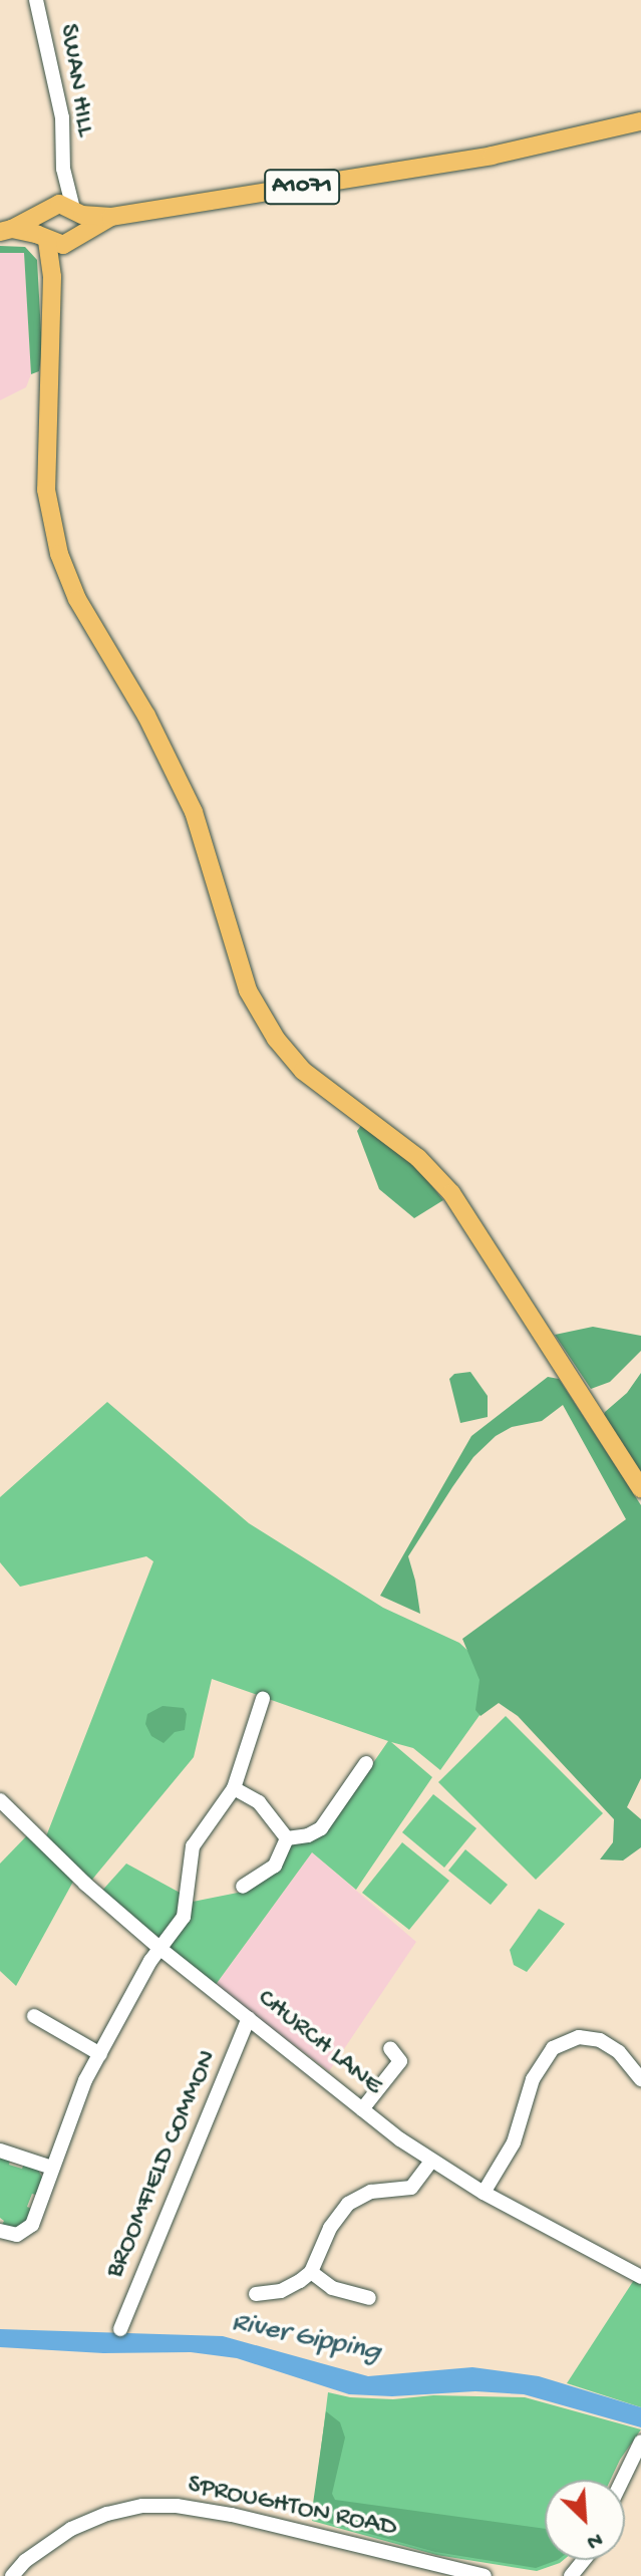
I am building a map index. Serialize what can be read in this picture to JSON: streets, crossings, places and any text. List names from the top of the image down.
{
  "streets": {
    "main road": ["A1071"],
    "street": [
      "SWAN HILL",
      "CHURCH LANE",
      "BROOMFIELD COMMON",
      "SPROUGHTON ROAD"
    ]
  },
  "crossings": [
    ["SWAN HILL", "A1071"],
    ["CHURCH LANE", "BROOMFIELD COMMON"]
  ],
  "water": ["River Gipping"],
  "north": "bottom right"
}
